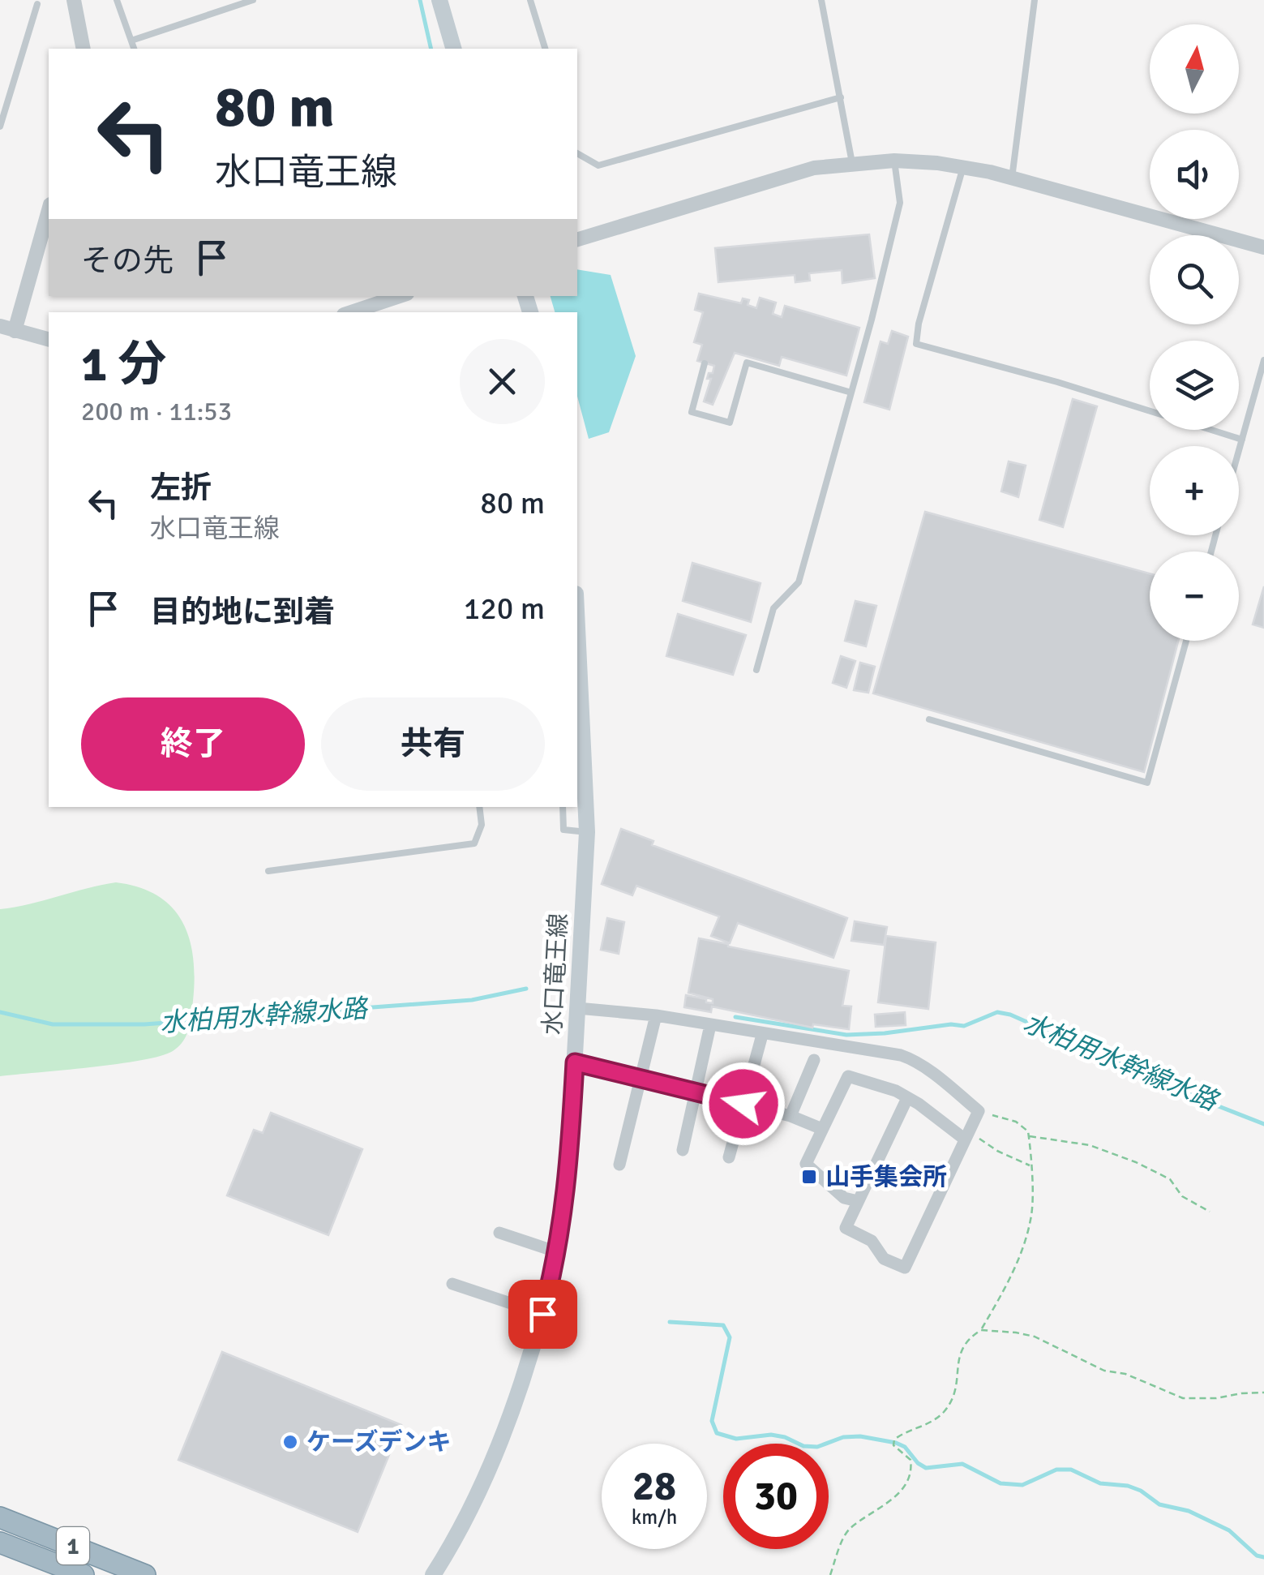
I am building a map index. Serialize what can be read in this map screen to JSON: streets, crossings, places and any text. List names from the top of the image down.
{
  "streets": {
    "highway": ["1"],
    "main road": ["水口竜王線"]
  },
  "water": ["水柏用水幹線水路"],
  "places": {
    "transit": ["山手集会所"],
    "other": ["ケーズデンキ"]
  },
  "north": "top",
  "page": {
    "map_buttons": ["+", "−"],
    "turn": ["80 m", "水口竜王線"],
    "then": "その先",
    "heading": ["1 分", "200 m · 11:53"],
    "list": [
      {
        "name": "左折",
        "note": "水口竜王線",
        "value": "80 m"
      },
      {
        "name": "目的地に到着",
        "value": "120 m"
      }
    ],
    "buttons": ["終了", "共有"],
    "speed": "28 km/h",
    "limit": "30"
  }
}
